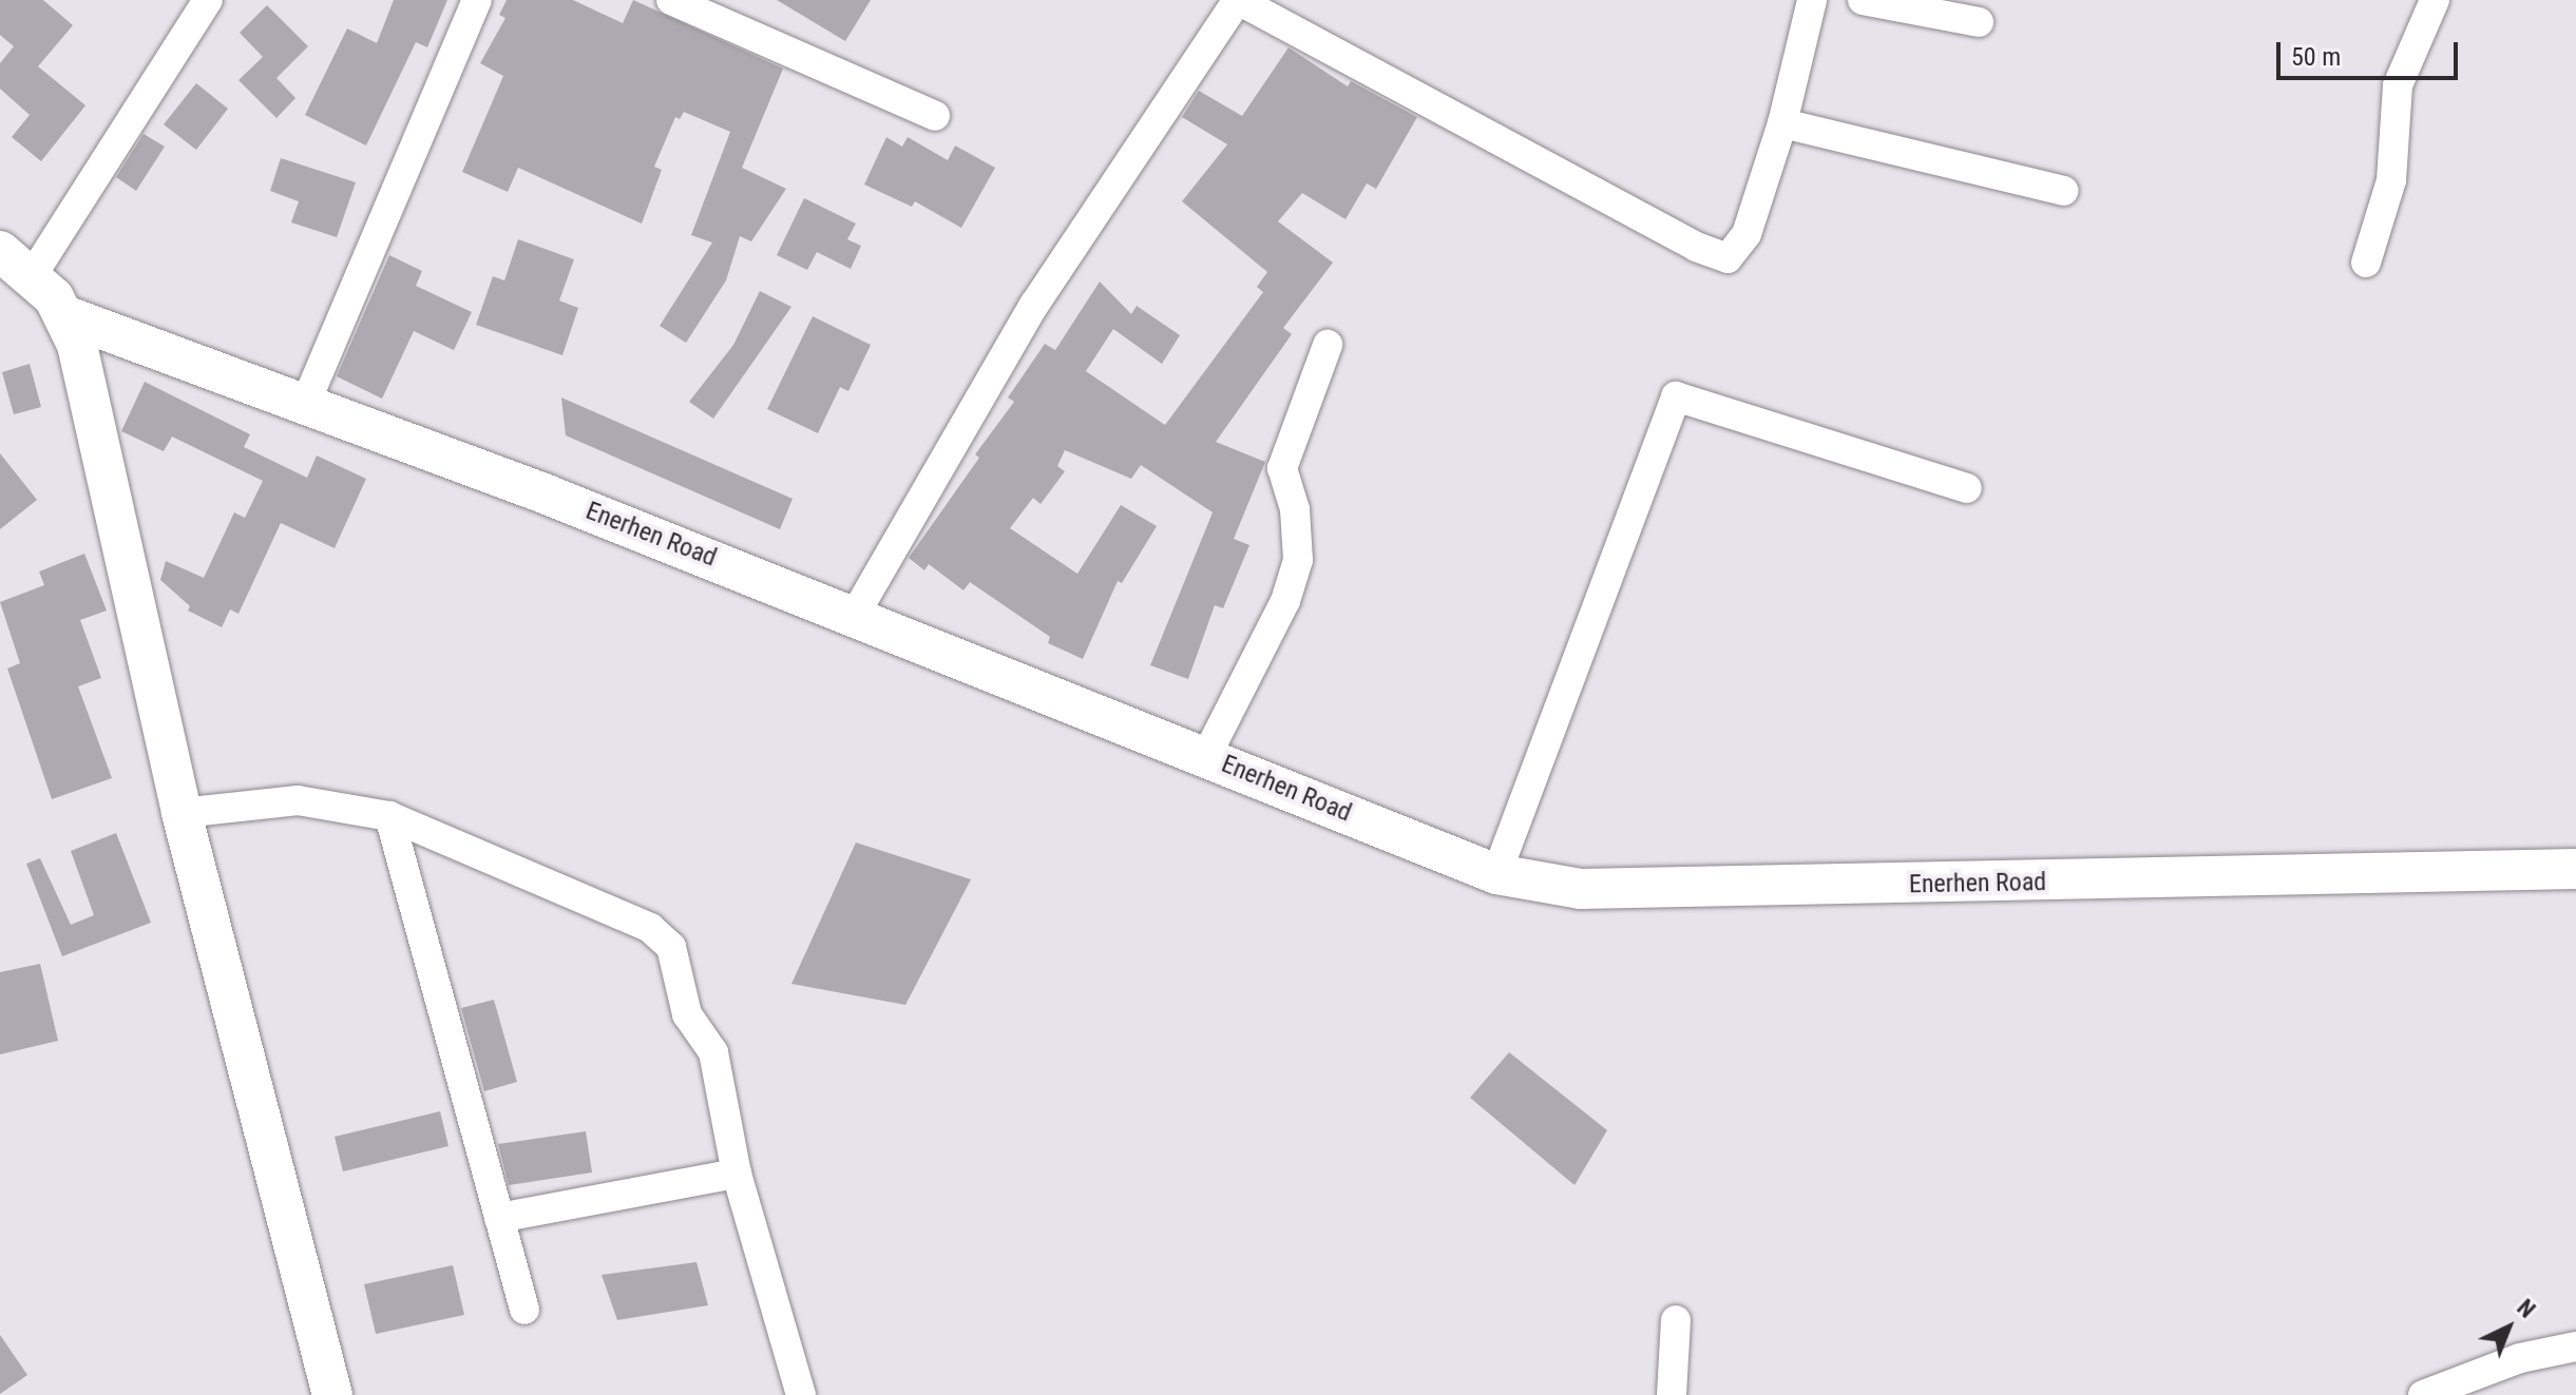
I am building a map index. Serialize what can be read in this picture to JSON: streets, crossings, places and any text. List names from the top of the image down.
{
  "streets": {
    "street": ["Enerhen Road"]
  },
  "scale_bar": "50 m",
  "north": "top right"
}
